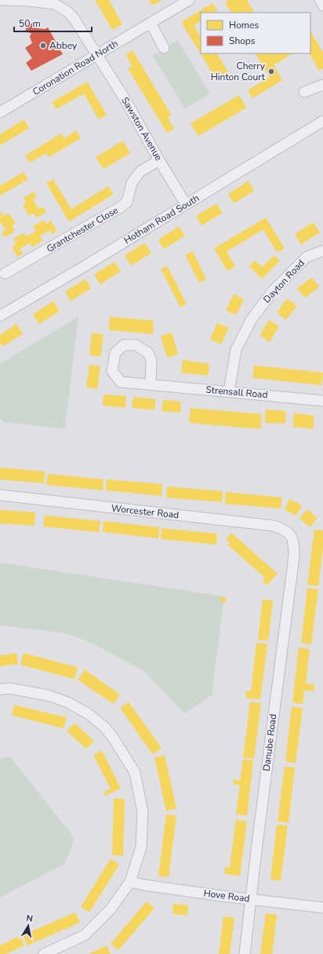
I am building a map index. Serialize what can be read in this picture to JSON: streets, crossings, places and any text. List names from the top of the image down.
{
  "streets": {
    "street": [
      "Coronation Road North",
      "Sawston Avenue",
      "Hotham Road South",
      "Grantchester Close",
      "Dayton Road",
      "Strensall Road",
      "Worcester Road",
      "Danube Road",
      "Hove Road"
    ]
  },
  "crossings": [
    ["Coronation Road North", "Sawston Avenue"],
    ["Sawston Avenue", "Hotham Road South"],
    ["Sawston Avenue", "Grantchester Close"],
    ["Dayton Road", "Strensall Road"],
    ["Worcester Road", "Danube Road"],
    ["Danube Road", "Hove Road"]
  ],
  "places": ["Abbey", "Cherry Hinton Court"],
  "legend": ["Homes", "Shops"],
  "scale_bar": "50 m",
  "north": "top"
}
